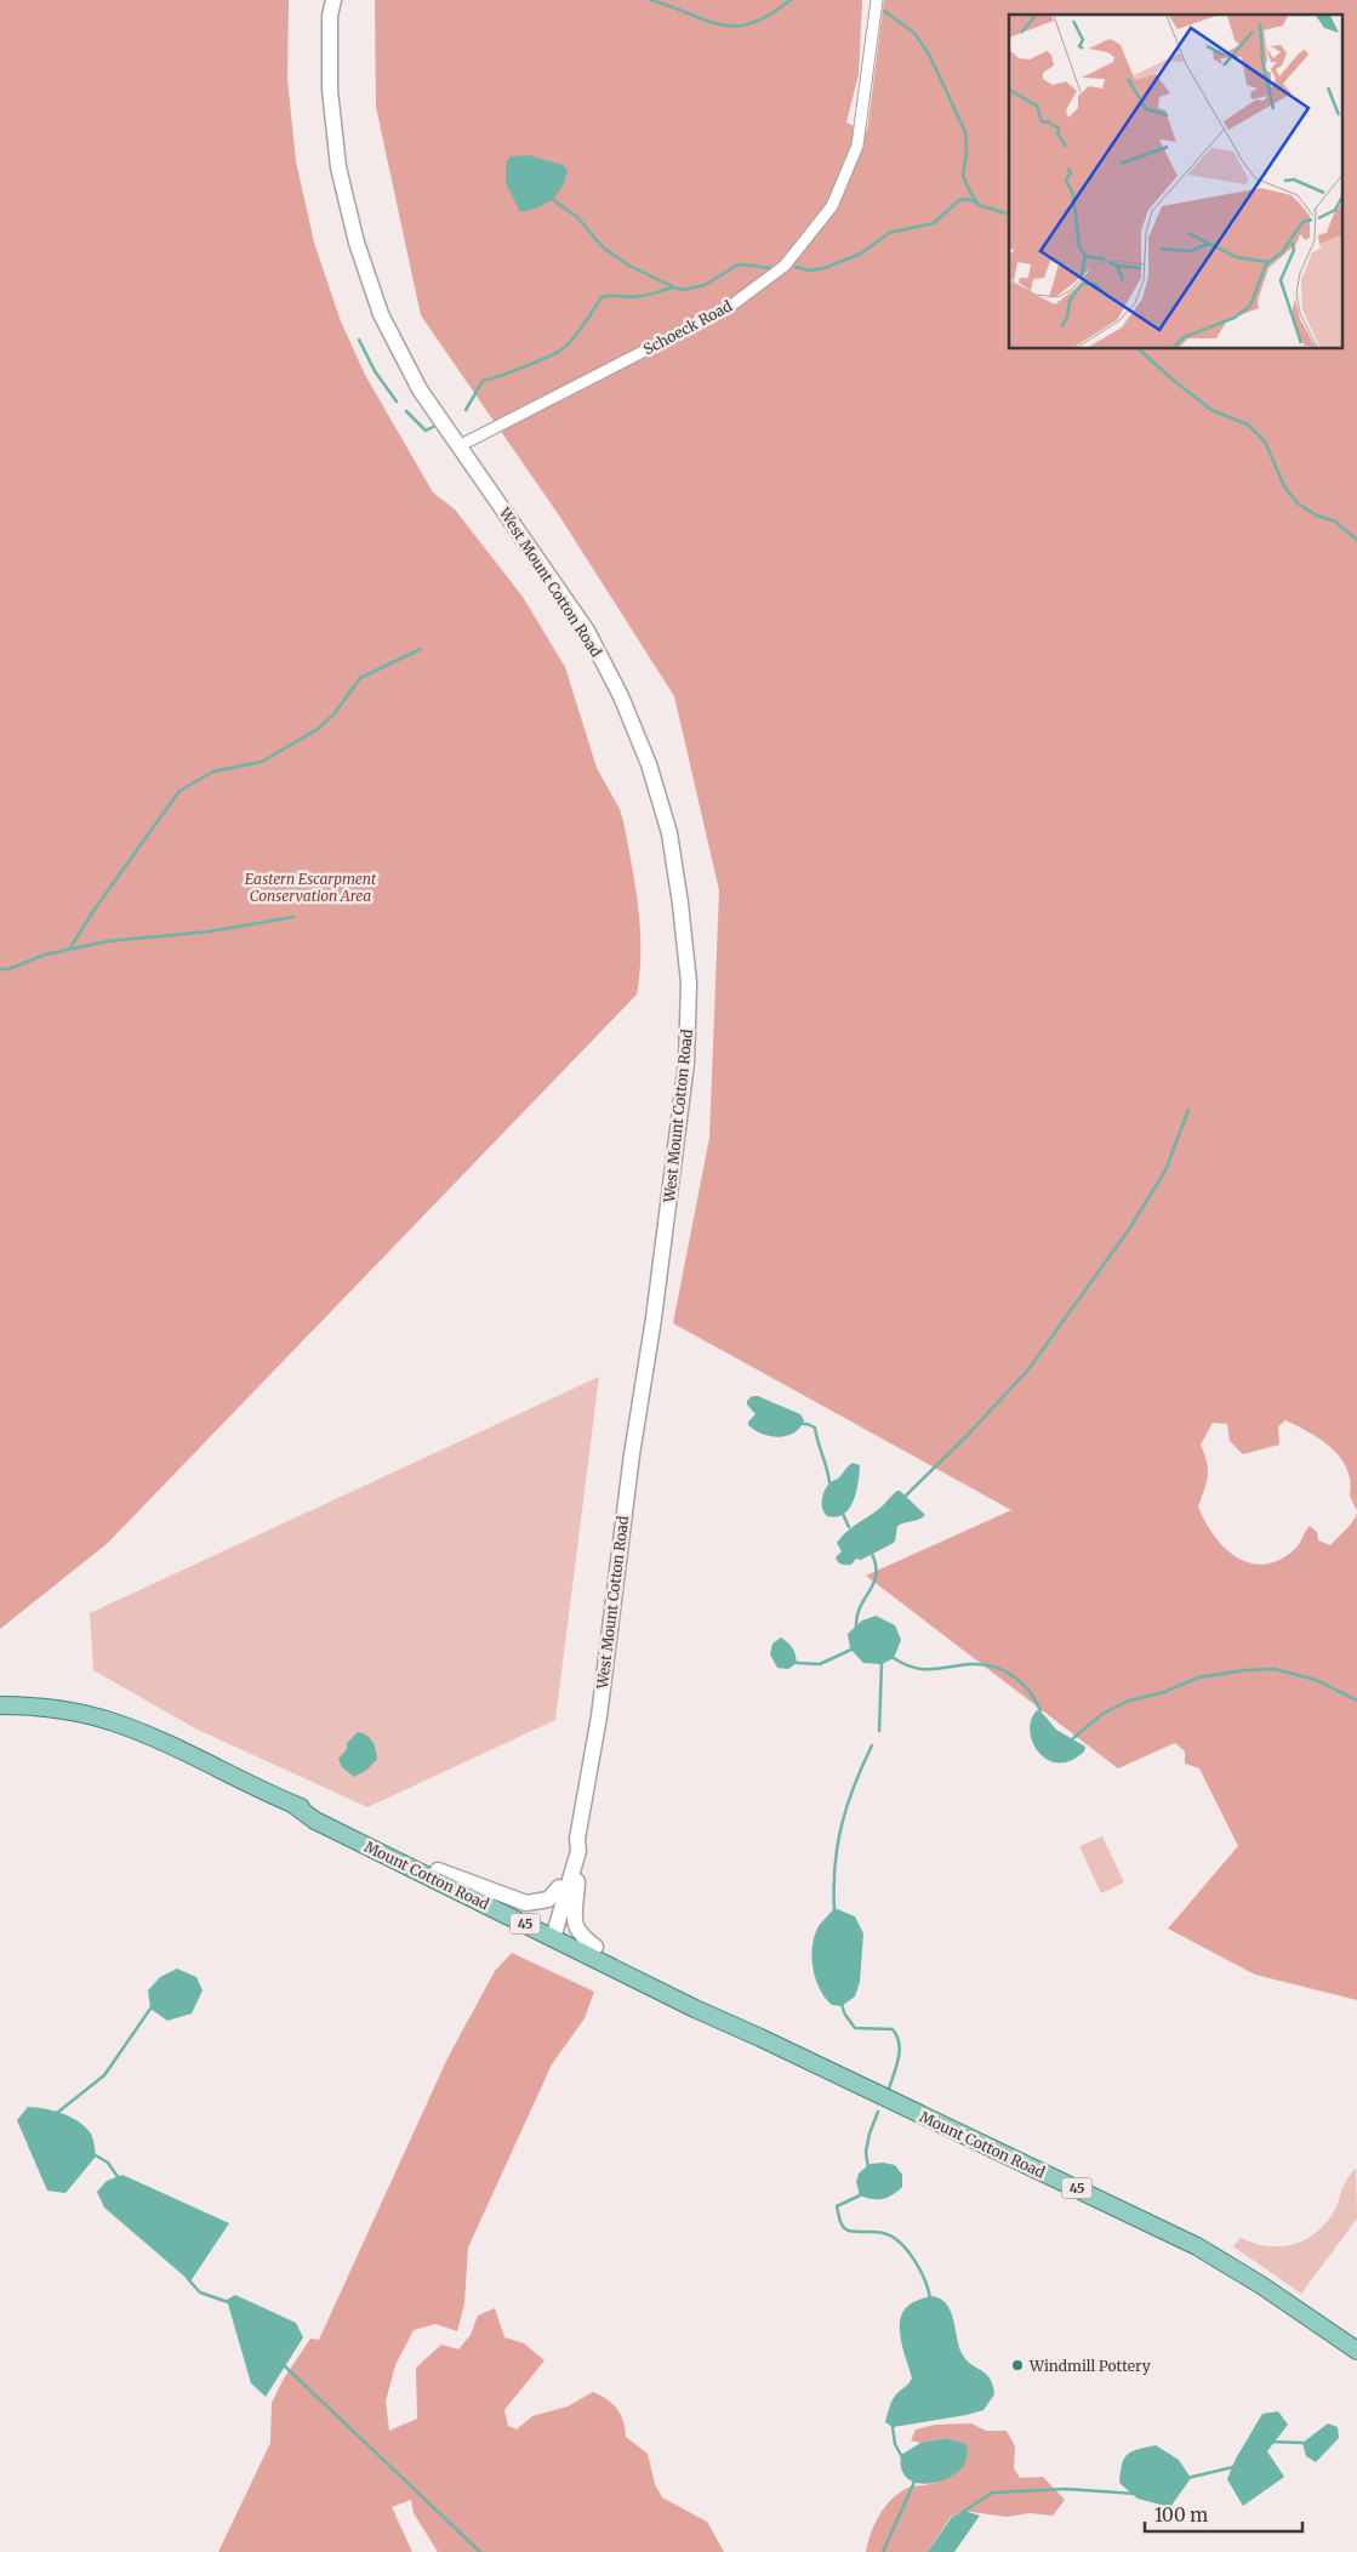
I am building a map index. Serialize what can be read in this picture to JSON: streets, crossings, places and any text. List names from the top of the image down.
{
  "streets": {
    "main road": ["West Mount Cotton Road", "Mount Cotton Road", "45"],
    "street": ["Schoeck Road"]
  },
  "crossings": [
    ["Schoeck Road", "West Mount Cotton Road"]
  ],
  "parks": ["Eastern Escarpment Conservation Area"],
  "places": ["Windmill Pottery"],
  "scale_bar": "100 m"
}
